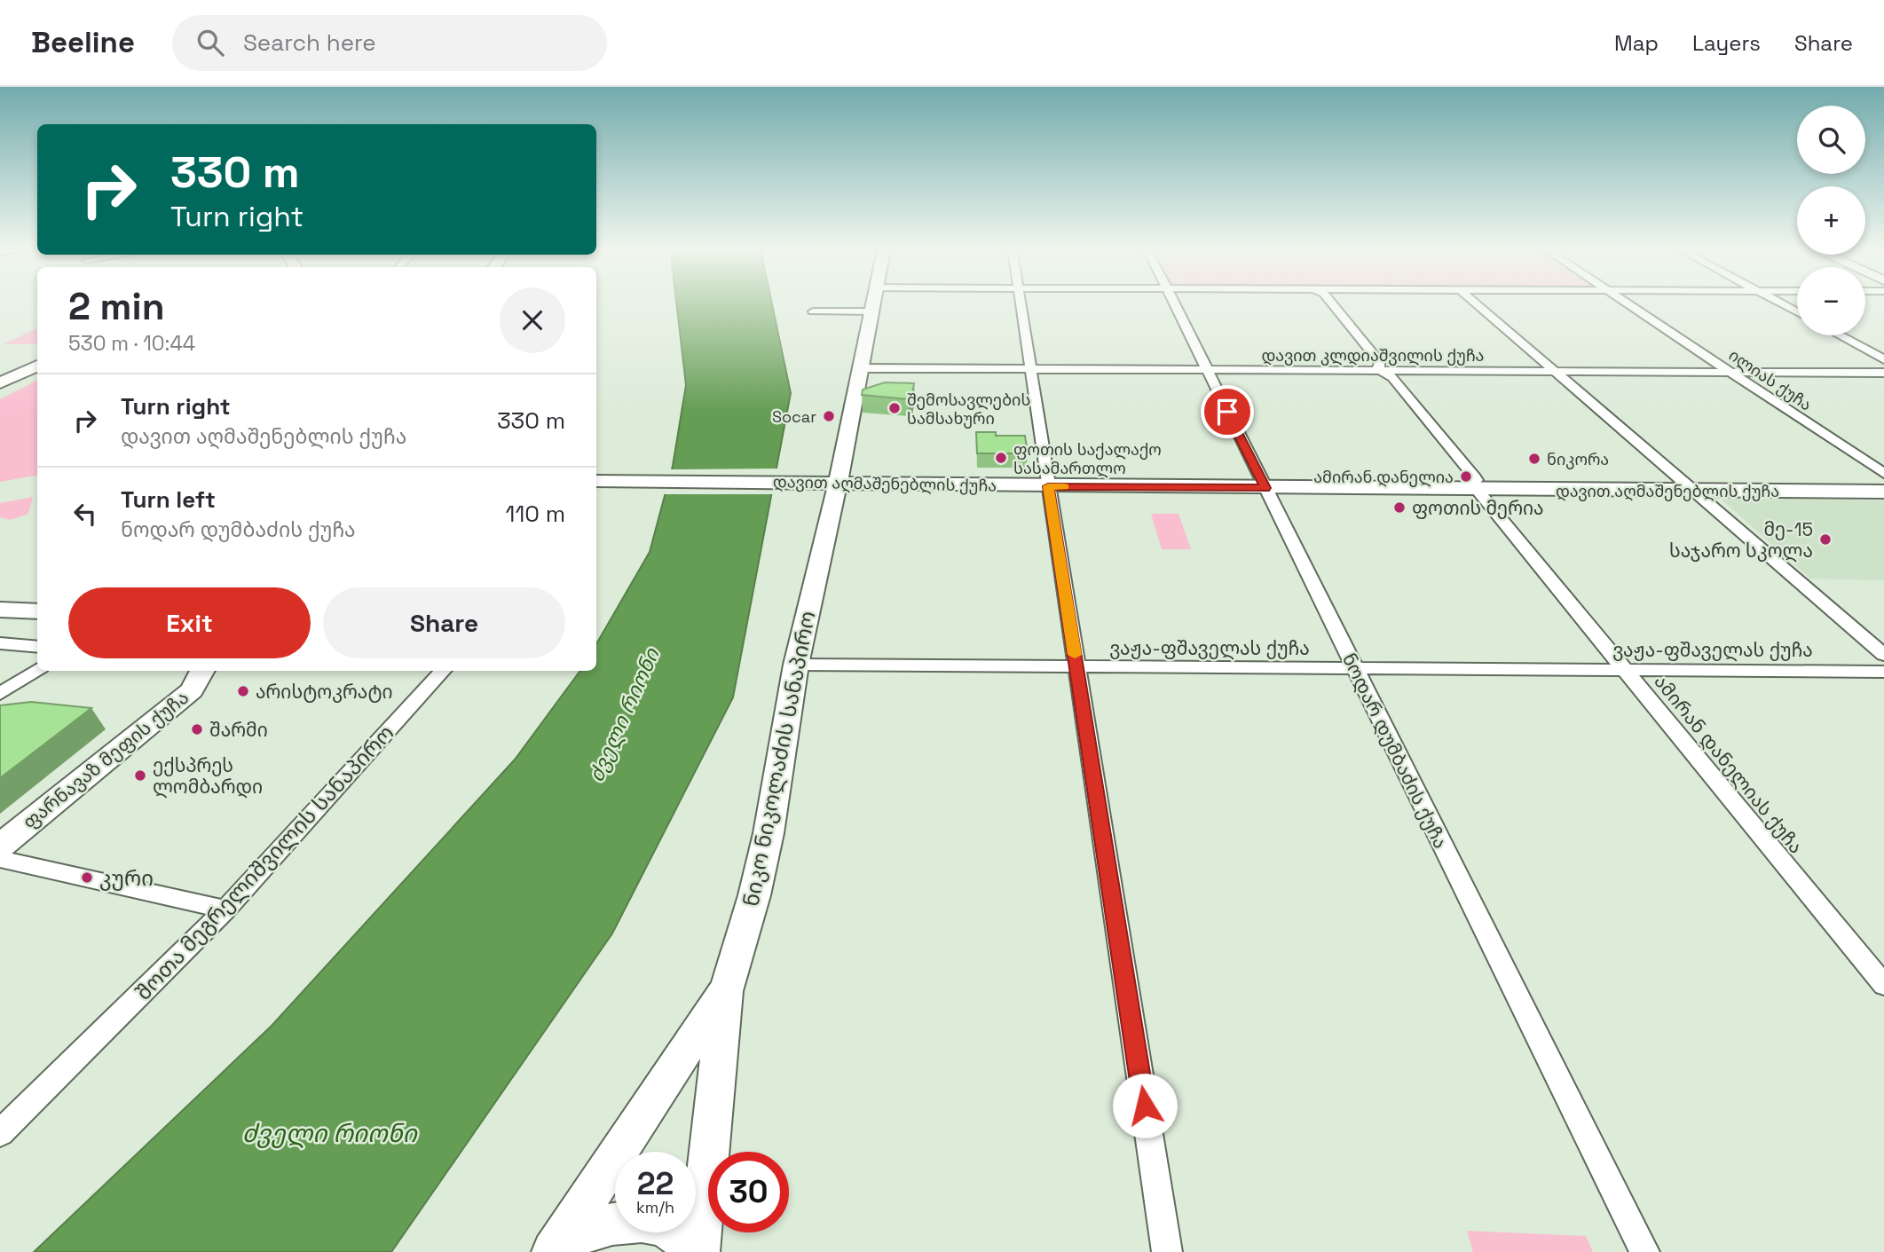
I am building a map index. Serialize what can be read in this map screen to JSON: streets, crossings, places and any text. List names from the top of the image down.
{
  "streets": {
    "street": [
      "დავით კლდიაშვილის ქუჩა",
      "ილიას ქუჩა",
      "დავით აღმაშენებლის ქუჩა",
      "ვაჟა-ფშაველას ქუჩა",
      "ნოდარ დუმბაძის ქუჩა",
      "ნიკო ნიკოლაძის სანაპირო",
      "ფარნავაზ მეფის ქუჩა",
      "ამირან დანელიას ქუჩა",
      "შოთა მეგრელიშვილის სანაპირო"
    ]
  },
  "crossings": [
    ["დავით კლდიაშვილის ქუჩა", "ილიას ქუჩა"],
    ["დავით კლდიაშვილის ქუჩა", "ნოდარ დუმბაძის ქუჩა"],
    ["დავით კლდიაშვილის ქუჩა", "ნიკო ნიკოლაძის სანაპირო"],
    ["დავით კლდიაშვილის ქუჩა", "ამირან დანელიას ქუჩა"],
    ["დავით აღმაშენებლის ქუჩა", "ნოდარ დუმბაძის ქუჩა"],
    ["დავით აღმაშენებლის ქუჩა", "ნიკო ნიკოლაძის სანაპირო"],
    ["დავით აღმაშენებლის ქუჩა", "ამირან დანელიას ქუჩა"],
    ["ვაჟა-ფშაველას ქუჩა", "ნოდარ დუმბაძის ქუჩა"],
    ["ვაჟა-ფშაველას ქუჩა", "ნიკო ნიკოლაძის სანაპირო"],
    ["ვაჟა-ფშაველას ქუჩა", "ამირან დანელიას ქუჩა"]
  ],
  "water": ["ძველი რიონი"],
  "places": [
    "შემოსავლების სამსახური",
    "Socar",
    "ფოთის საქალაქო სასამართლო",
    "ნიკორა",
    "ამირან დანელია",
    "ფოთის მერია",
    "მე-15 საჯარო სკოლა",
    "არისტოკრატი",
    "შარმი",
    "ექსპრეს ლომბარდი",
    "კური"
  ],
  "page": {
    "header": "Beeline",
    "search": "Search here",
    "nav": ["Map", "Layers", "Share"],
    "map_buttons": ["+", "−"],
    "turn": ["330 m", "Turn right"],
    "heading": ["2 min", "530 m · 10:44"],
    "list": [
      {
        "name": "Turn right",
        "note": "დავით აღმაშენებლის ქუჩა",
        "value": "330 m"
      },
      {
        "name": "Turn left",
        "note": "ნოდარ დუმბაძის ქუჩა",
        "value": "110 m"
      }
    ],
    "buttons": ["Exit", "Share"],
    "speed": "22 km/h",
    "limit": "30"
  }
}
